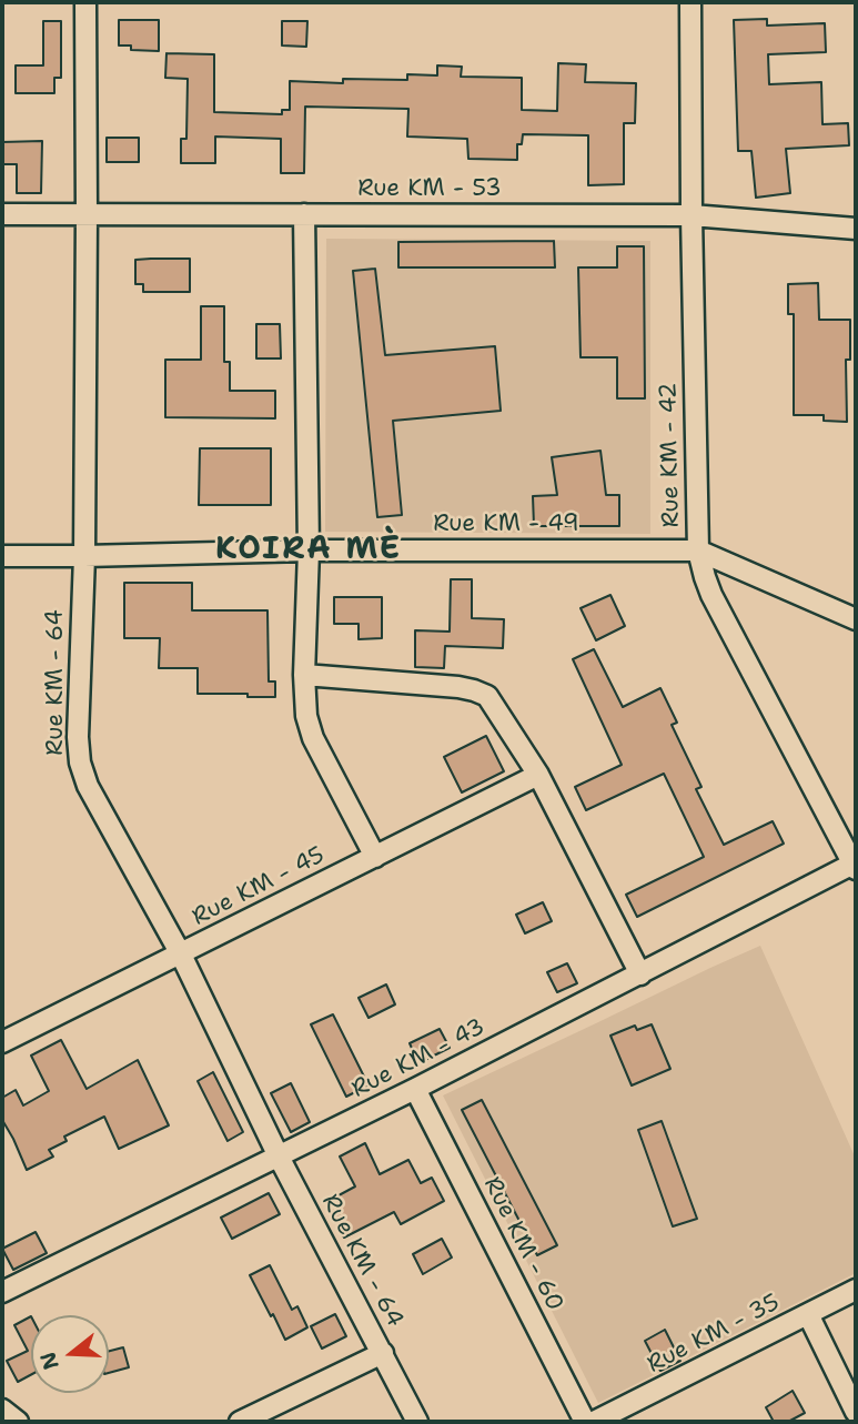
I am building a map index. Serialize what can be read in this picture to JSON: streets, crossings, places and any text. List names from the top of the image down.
{
  "streets": {
    "street": [
      "Rue KM - 53",
      "Rue KM - 42",
      "Rue KM - 49",
      "Rue KM - 64",
      "Rue KM - 45",
      "Rue KM - 43",
      "Rue KM - 60",
      "Rue KM - 35"
    ]
  },
  "crossings": [
    ["Rue KM - 53", "Rue KM - 42"],
    ["Rue KM - 53", "Rue KM - 64"],
    ["Rue KM - 42", "Rue KM - 49"],
    ["Rue KM - 42", "Rue KM - 43"],
    ["Rue KM - 49", "Rue KM - 64"],
    ["Rue KM - 64", "Rue KM - 45"],
    ["Rue KM - 64", "Rue KM - 43"],
    ["Rue KM - 43", "Rue KM - 60"]
  ],
  "districts": ["KOIRA MÈ"],
  "north": "left"
}
